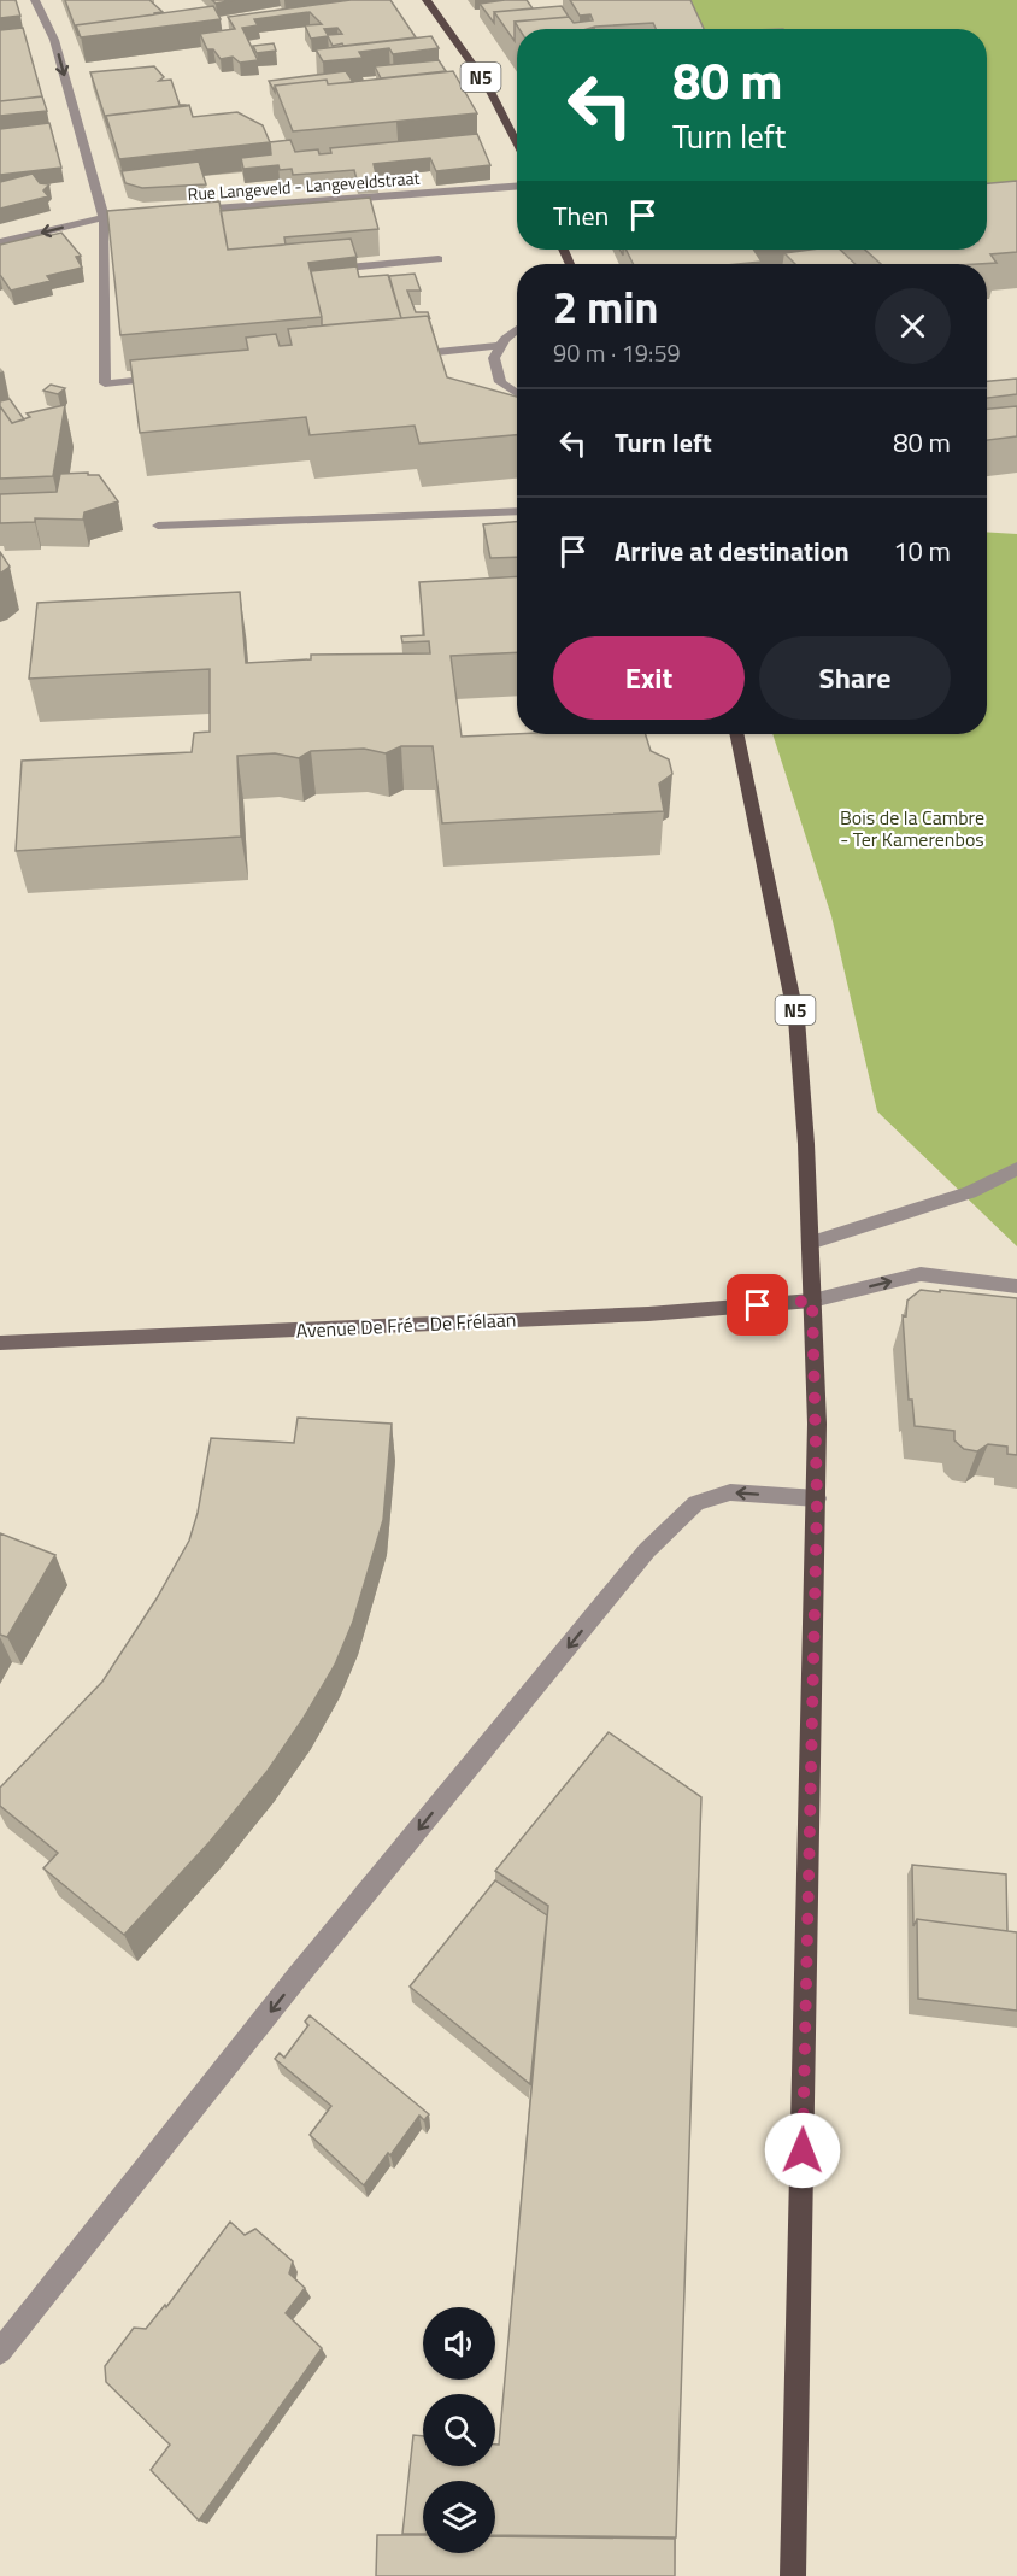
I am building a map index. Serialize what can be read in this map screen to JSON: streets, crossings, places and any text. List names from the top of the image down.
{
  "streets": {
    "main road": ["N5", "Avenue De Fré - De Frélaan"],
    "street": ["Rue Langeveld - Langeveldstraat"]
  },
  "crossings": [
    ["N5", "Avenue De Fré - De Frélaan"]
  ],
  "parks": ["Bois de la Cambre - Ter Kamerenbos"],
  "page": {
    "turn": ["80 m", "Turn left"],
    "then": "Then",
    "heading": ["2 min", "90 m · 19:59"],
    "list": [
      {
        "name": "Turn left",
        "value": "80 m"
      },
      {
        "name": "Arrive at destination",
        "value": "10 m"
      }
    ],
    "buttons": ["Exit", "Share"]
  }
}
